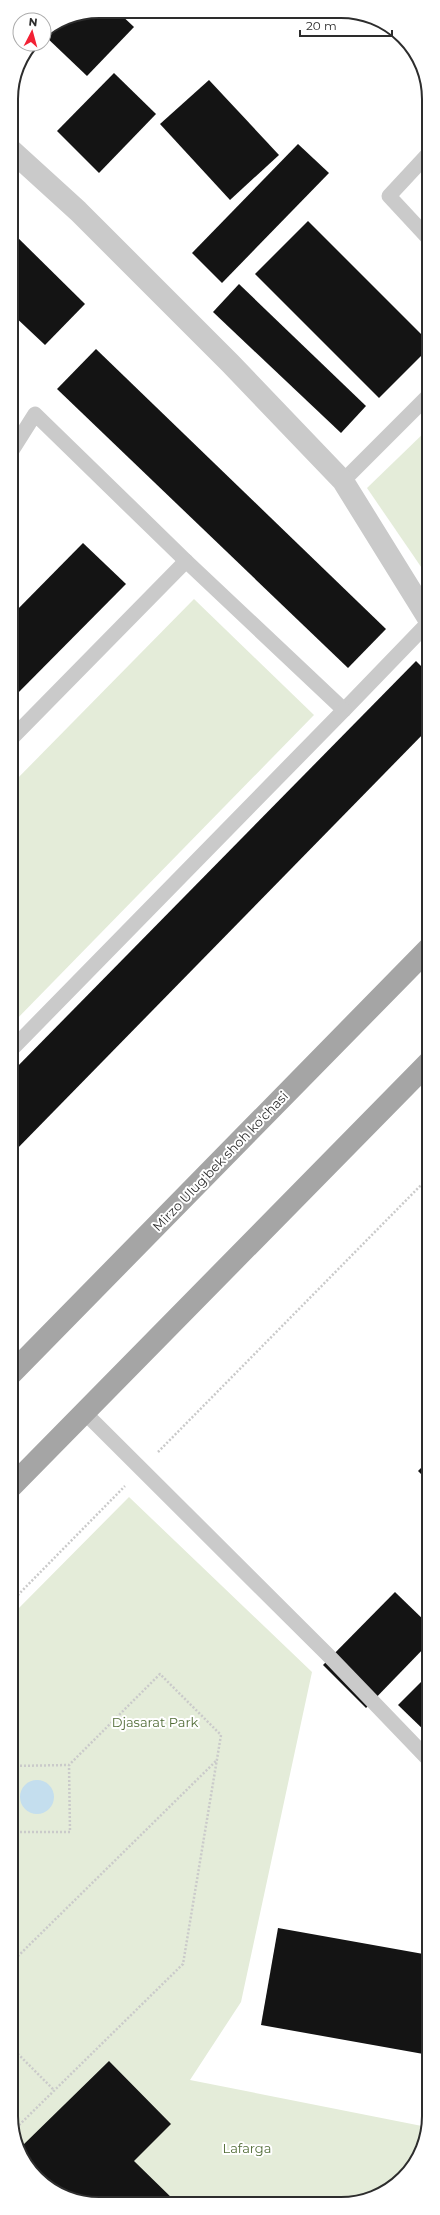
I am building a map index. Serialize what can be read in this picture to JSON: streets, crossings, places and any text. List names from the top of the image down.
{
  "streets": {
    "main road": ["Mirzo Ulug'bek shoh ko'chasi"]
  },
  "parks": ["Djasarat Park", "Lafarga"],
  "scale_bar": "20 m",
  "north": "top"
}
